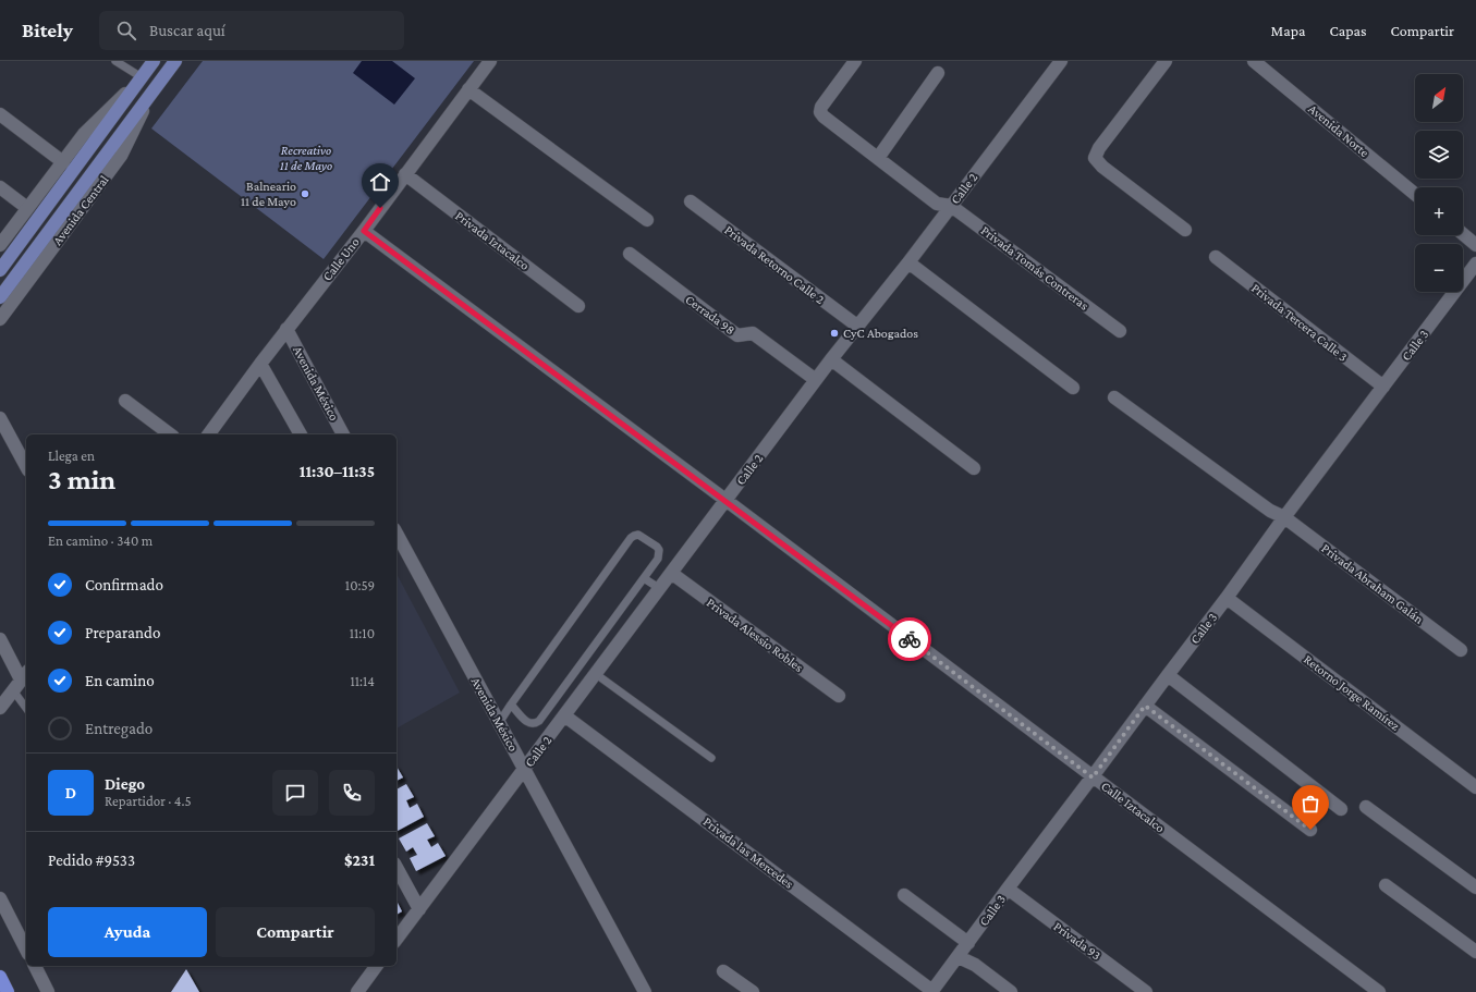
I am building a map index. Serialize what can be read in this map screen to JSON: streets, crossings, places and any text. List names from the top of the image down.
{
  "streets": {
    "main road": ["Avenida Central"],
    "street": [
      "Avenida Norte",
      "Calle 2",
      "Privada Iztacalco",
      "Calle Uno",
      "Privada Retorno Calle 2",
      "Privada Tomás Contreras",
      "Cerrada 98",
      "Privada Tercera Calle 3",
      "Calle 3",
      "Avenida México",
      "Privada Abraham Galán",
      "Privada Alessio Robles",
      "Retorno Jorge Ramírez",
      "Calle Iztacalco",
      "Privada las Mercedes",
      "Privada 93"
    ]
  },
  "crossings": [
    ["Calle 2", "Privada Retorno Calle 2"],
    ["Calle 2", "Privada Tomás Contreras"],
    ["Calle 2", "Cerrada 98"],
    ["Calle 2", "Avenida México"],
    ["Calle 2", "Privada Alessio Robles"],
    ["Calle 2", "Calle Iztacalco"],
    ["Calle 2", "Privada las Mercedes"],
    ["Privada Iztacalco", "Calle Uno"],
    ["Calle Uno", "Avenida México"],
    ["Calle Uno", "Calle Iztacalco"],
    ["Privada Tercera Calle 3", "Calle 3"],
    ["Calle 3", "Privada Abraham Galán"],
    ["Calle 3", "Retorno Jorge Ramírez"],
    ["Calle 3", "Calle Iztacalco"],
    ["Calle 3", "Privada las Mercedes"],
    ["Calle 3", "Privada 93"]
  ],
  "parks": ["Recreativo 11 de Mayo"],
  "places": ["Balneario 11 de Mayo", "CyC Abogados"],
  "north": "top right",
  "page": {
    "header": "Bitely",
    "search": "Buscar aquí",
    "nav": ["Mapa", "Capas", "Compartir"],
    "map_buttons": ["+", "−"],
    "heading": ["3 min", "Llega en", "11:30–11:35"],
    "panel": [
      "Diego",
      "Repartidor · 4.5",
      "Pedido #9533",
      "$231"
    ],
    "bar": "En camino · 340 m",
    "list": [
      ["Confirmado", "10:59"],
      ["Preparando", "11:10"],
      ["En camino", "11:14"],
      "Entregado"
    ],
    "round": "D",
    "buttons": ["Ayuda", "Compartir"]
  }
}
